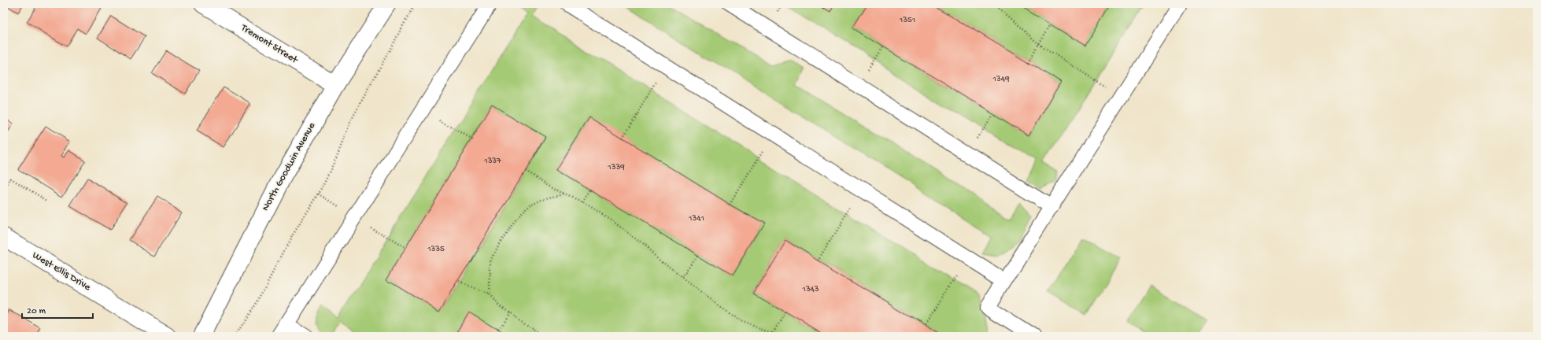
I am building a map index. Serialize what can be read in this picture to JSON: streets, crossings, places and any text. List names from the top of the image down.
{
  "streets": {
    "street": ["Tremont Street", "North Goodwin Avenue", "West Ellis Drive"]
  },
  "crossings": [
    ["Tremont Street", "North Goodwin Avenue"]
  ],
  "house_numbers": [
    "1351",
    "1349",
    "1337",
    "1339",
    "1341",
    "1335",
    "1343"
  ],
  "scale_bar": "20 m"
}
